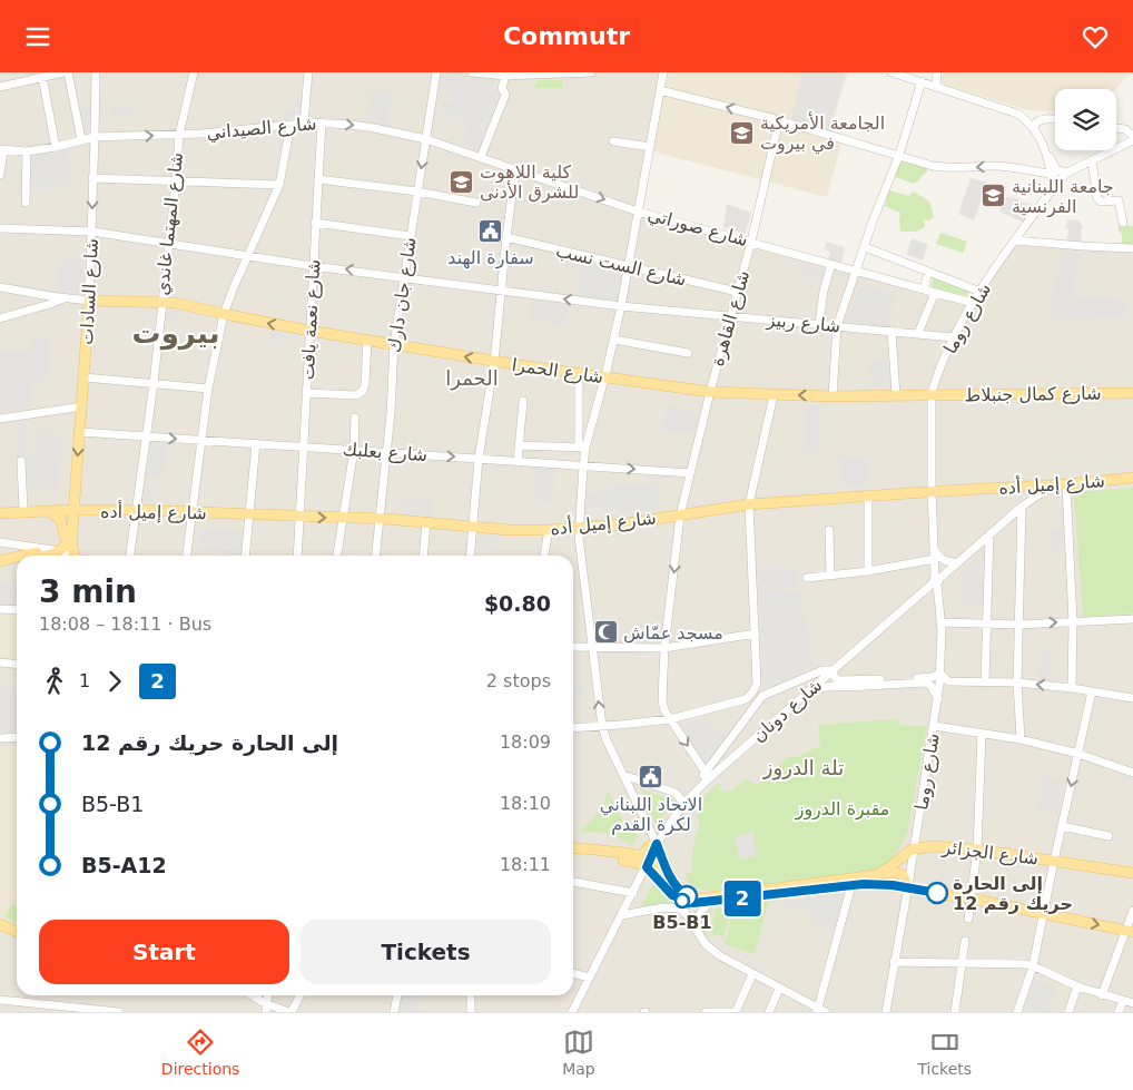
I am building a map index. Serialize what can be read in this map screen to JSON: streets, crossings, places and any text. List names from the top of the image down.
{
  "streets": {
    "main road": [
      "شارع السادات",
      "شارع الحمرا",
      "شارع كمال جنبلاط",
      "شارع إميل أده",
      "شارع الجزائر"
    ],
    "street": [
      "شارع الصيداني",
      "شارع المهتما غاندي",
      "شارع صوراتي",
      "شارع الست نسب",
      "شارع جان دارك",
      "شارع القاهرة",
      "شارع روما",
      "شارع نعمة يافت",
      "شارع ربيز",
      "شارع بعلبك",
      "شارع دونان"
    ]
  },
  "crossings": [
    ["شارع الصيداني", "شارع المهتما غاندي"],
    ["شارع الصيداني", "شارع صوراتي"],
    ["شارع الصيداني", "شارع السادات"],
    ["شارع الصيداني", "شارع جان دارك"],
    ["شارع الصيداني", "شارع نعمة يافت"],
    ["شارع المهتما غاندي", "شارع ربيز"],
    ["شارع المهتما غاندي", "شارع الحمرا"],
    ["شارع المهتما غاندي", "شارع بعلبك"],
    ["شارع المهتما غاندي", "شارع إميل أده"],
    ["شارع صوراتي", "شارع جان دارك"],
    ["شارع صوراتي", "شارع القاهرة"],
    ["شارع صوراتي", "شارع روما"],
    ["شارع الست نسب", "شارع القاهرة"],
    ["شارع السادات", "شارع ربيز"],
    ["شارع السادات", "شارع الحمرا"],
    ["شارع السادات", "شارع بعلبك"],
    ["شارع السادات", "شارع إميل أده"],
    ["شارع جان دارك", "شارع ربيز"],
    ["شارع جان دارك", "شارع الحمرا"],
    ["شارع جان دارك", "شارع بعلبك"],
    ["شارع جان دارك", "شارع إميل أده"],
    ["شارع القاهرة", "شارع ربيز"],
    ["شارع القاهرة", "شارع الحمرا"],
    ["شارع القاهرة", "شارع بعلبك"],
    ["شارع القاهرة", "شارع إميل أده"],
    ["شارع روما", "شارع ربيز"],
    ["شارع روما", "شارع الحمرا"],
    ["شارع روما", "شارع كمال جنبلاط"],
    ["شارع روما", "شارع إميل أده"],
    ["شارع روما", "شارع الجزائر"],
    ["شارع نعمة يافت", "شارع ربيز"],
    ["شارع نعمة يافت", "شارع الحمرا"],
    ["شارع نعمة يافت", "شارع بعلبك"],
    ["شارع نعمة يافت", "شارع إميل أده"],
    ["شارع الحمرا", "شارع كمال جنبلاط"]
  ],
  "one_way": ["شارع بعلبك"],
  "districts": ["بيروت", "الحمرا", "تلة الدروز"],
  "parks": ["مقبرة الدروز"],
  "places": {
    "school or university": ["الجامعة الأمريكية في بيروت", "كلية اللاهوت للشرق الأدنى", "جامعة اللبنانية الفرنسية"],
    "public building": ["سفارة الهند", "الاتحاد اللبناني لكرة القدم"],
    "mosque": ["مسجد عمّاش"],
    "other": ["إلی الحارة حريك رقم 12", "B5-B1"]
  },
  "lines": ["bus line 2"],
  "page": {
    "header": "Commutr",
    "on_map": "2",
    "heading": ["3 min", "18:08 – 18:11 · Bus", "$0.80"],
    "legs": ["1", "2", "2 stops"],
    "list": [
      {
        "name": "إلی الحارة حريك رقم 12",
        "value": "18:09"
      },
      {
        "name": "B5-B1",
        "value": "18:10"
      },
      {
        "name": "B5-A12",
        "value": "18:11"
      }
    ],
    "buttons": ["Start", "Tickets"],
    "tabs": ["Directions", "Map", "Tickets"]
  }
}
